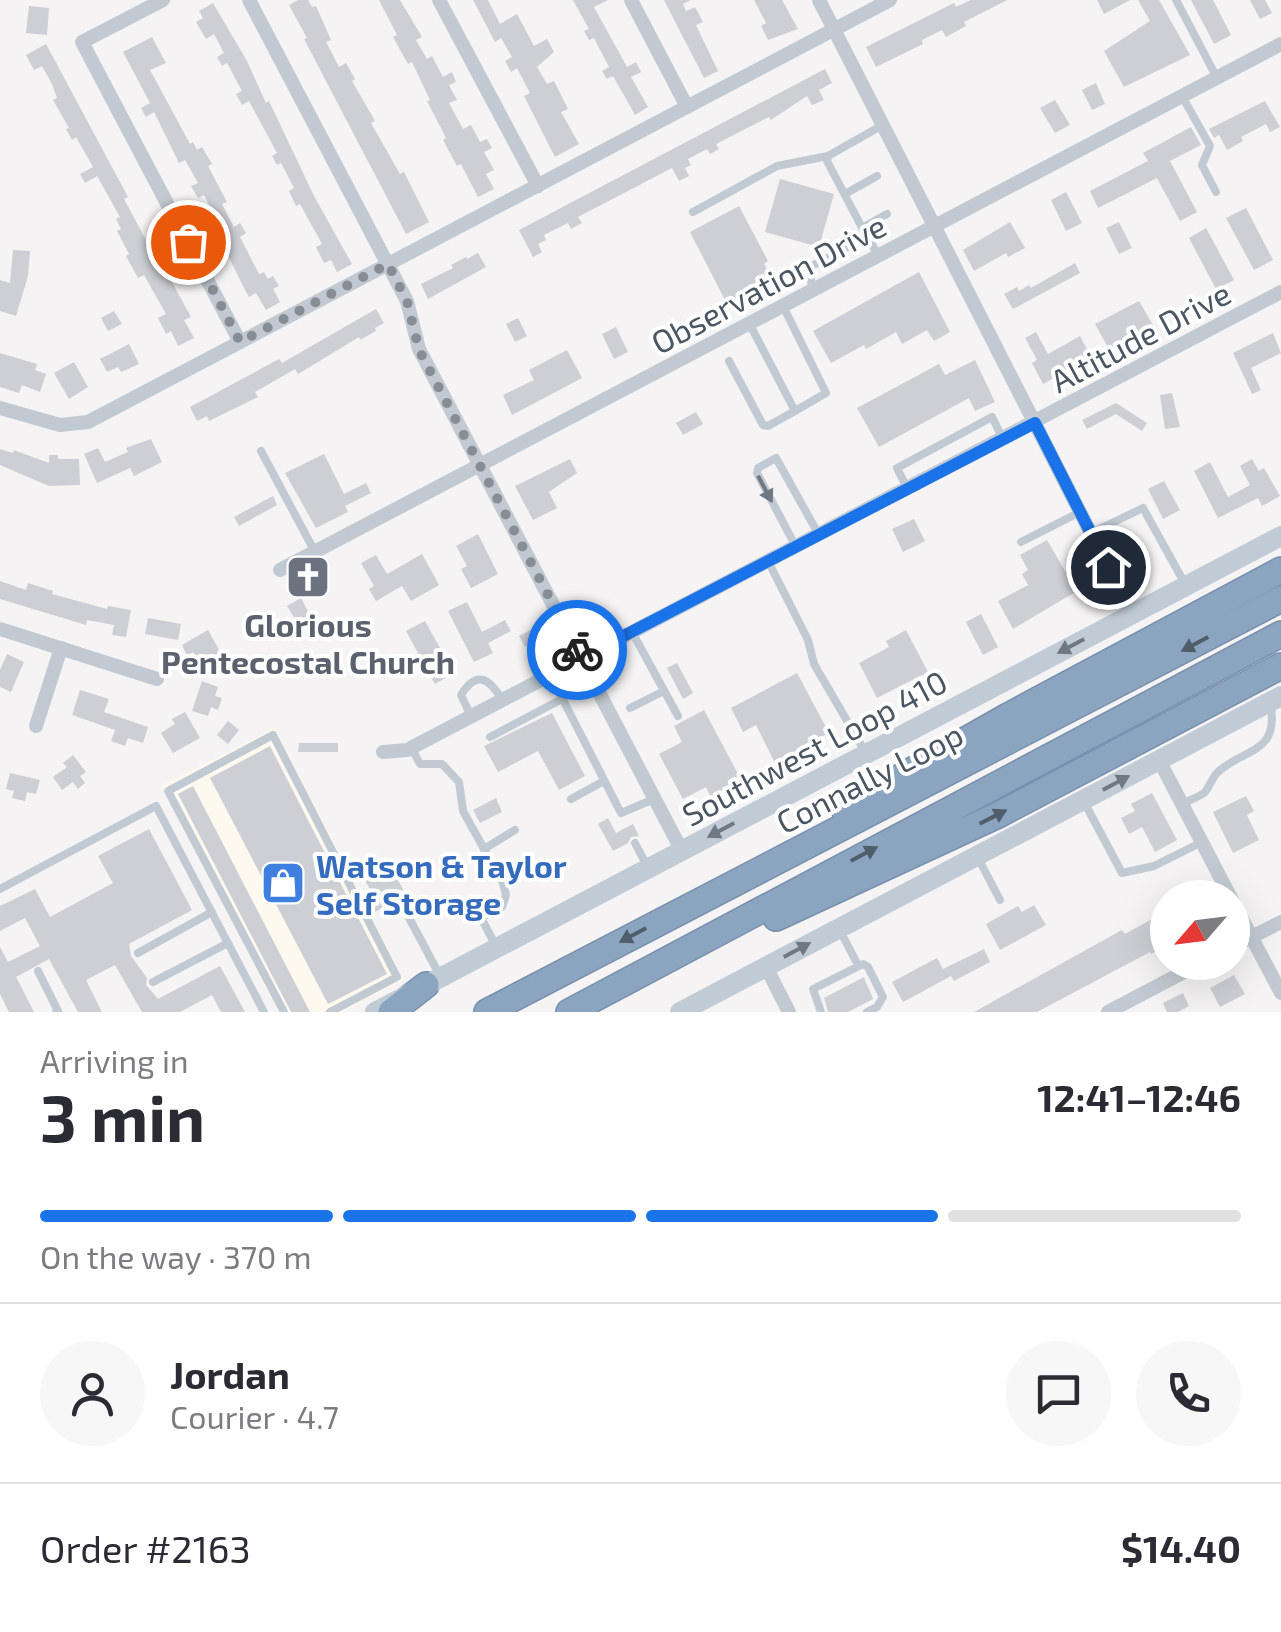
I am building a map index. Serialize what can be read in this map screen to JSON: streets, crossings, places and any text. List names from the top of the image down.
{
  "streets": {
    "highway": ["Connally Loop"],
    "main road": ["Southwest Loop 410"],
    "street": ["Observation Drive", "Altitude Drive"]
  },
  "places": {
    "church": ["Glorious Pentecostal Church"],
    "shop": ["Watson & Taylor Self Storage"]
  },
  "north": "bottom left",
  "page": {
    "heading": ["3 min", "Arriving in", "12:41–12:46"],
    "panel": [
      "Jordan",
      "Courier · 4.7",
      "Order #2163",
      "$14.40"
    ],
    "bar": "On the way · 370 m"
  }
}
